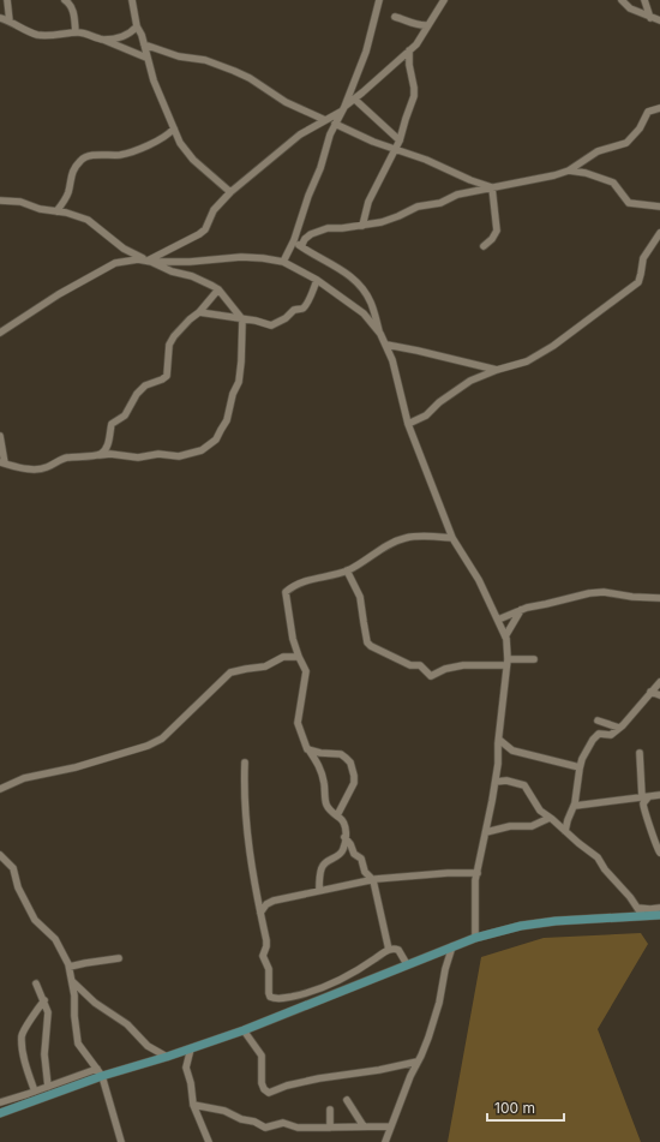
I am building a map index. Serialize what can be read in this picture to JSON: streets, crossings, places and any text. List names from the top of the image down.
{
  "scale_bar": "100 m"
}
